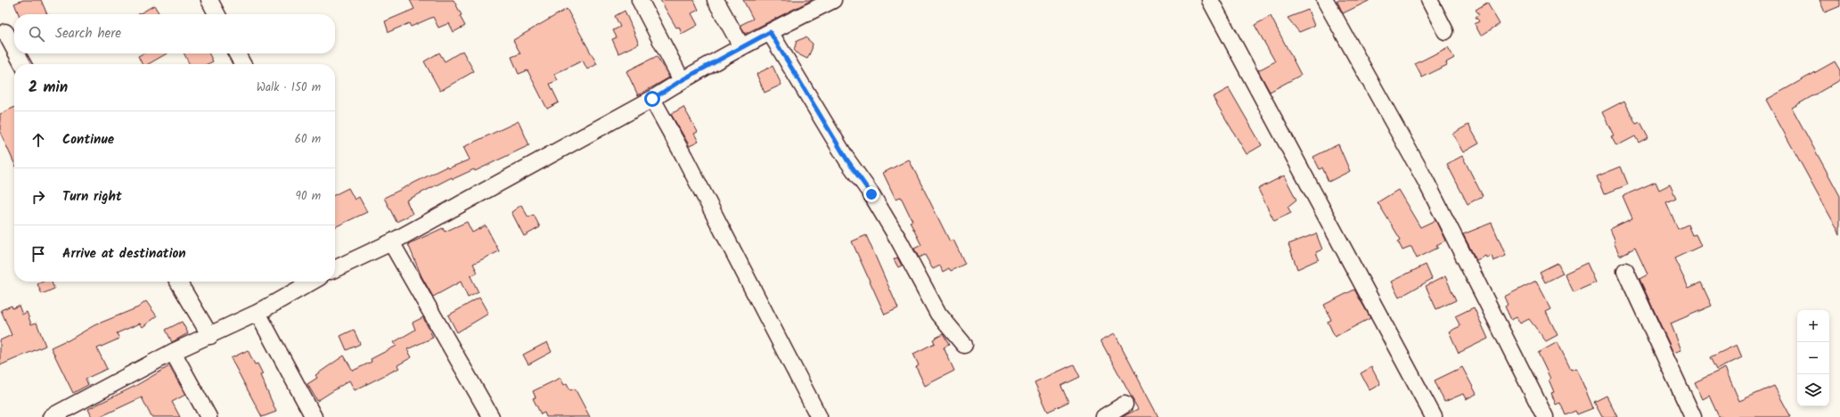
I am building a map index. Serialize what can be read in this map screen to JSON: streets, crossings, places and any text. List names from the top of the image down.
{
  "page": {
    "search": "Search here",
    "heading": ["2 min", "Walk · 150 m"],
    "list": [
      ["Continue", "60 m"],
      ["Turn right", "90 m"],
      "Arrive at destination"
    ],
    "map_buttons": ["+", "−"]
  }
}
